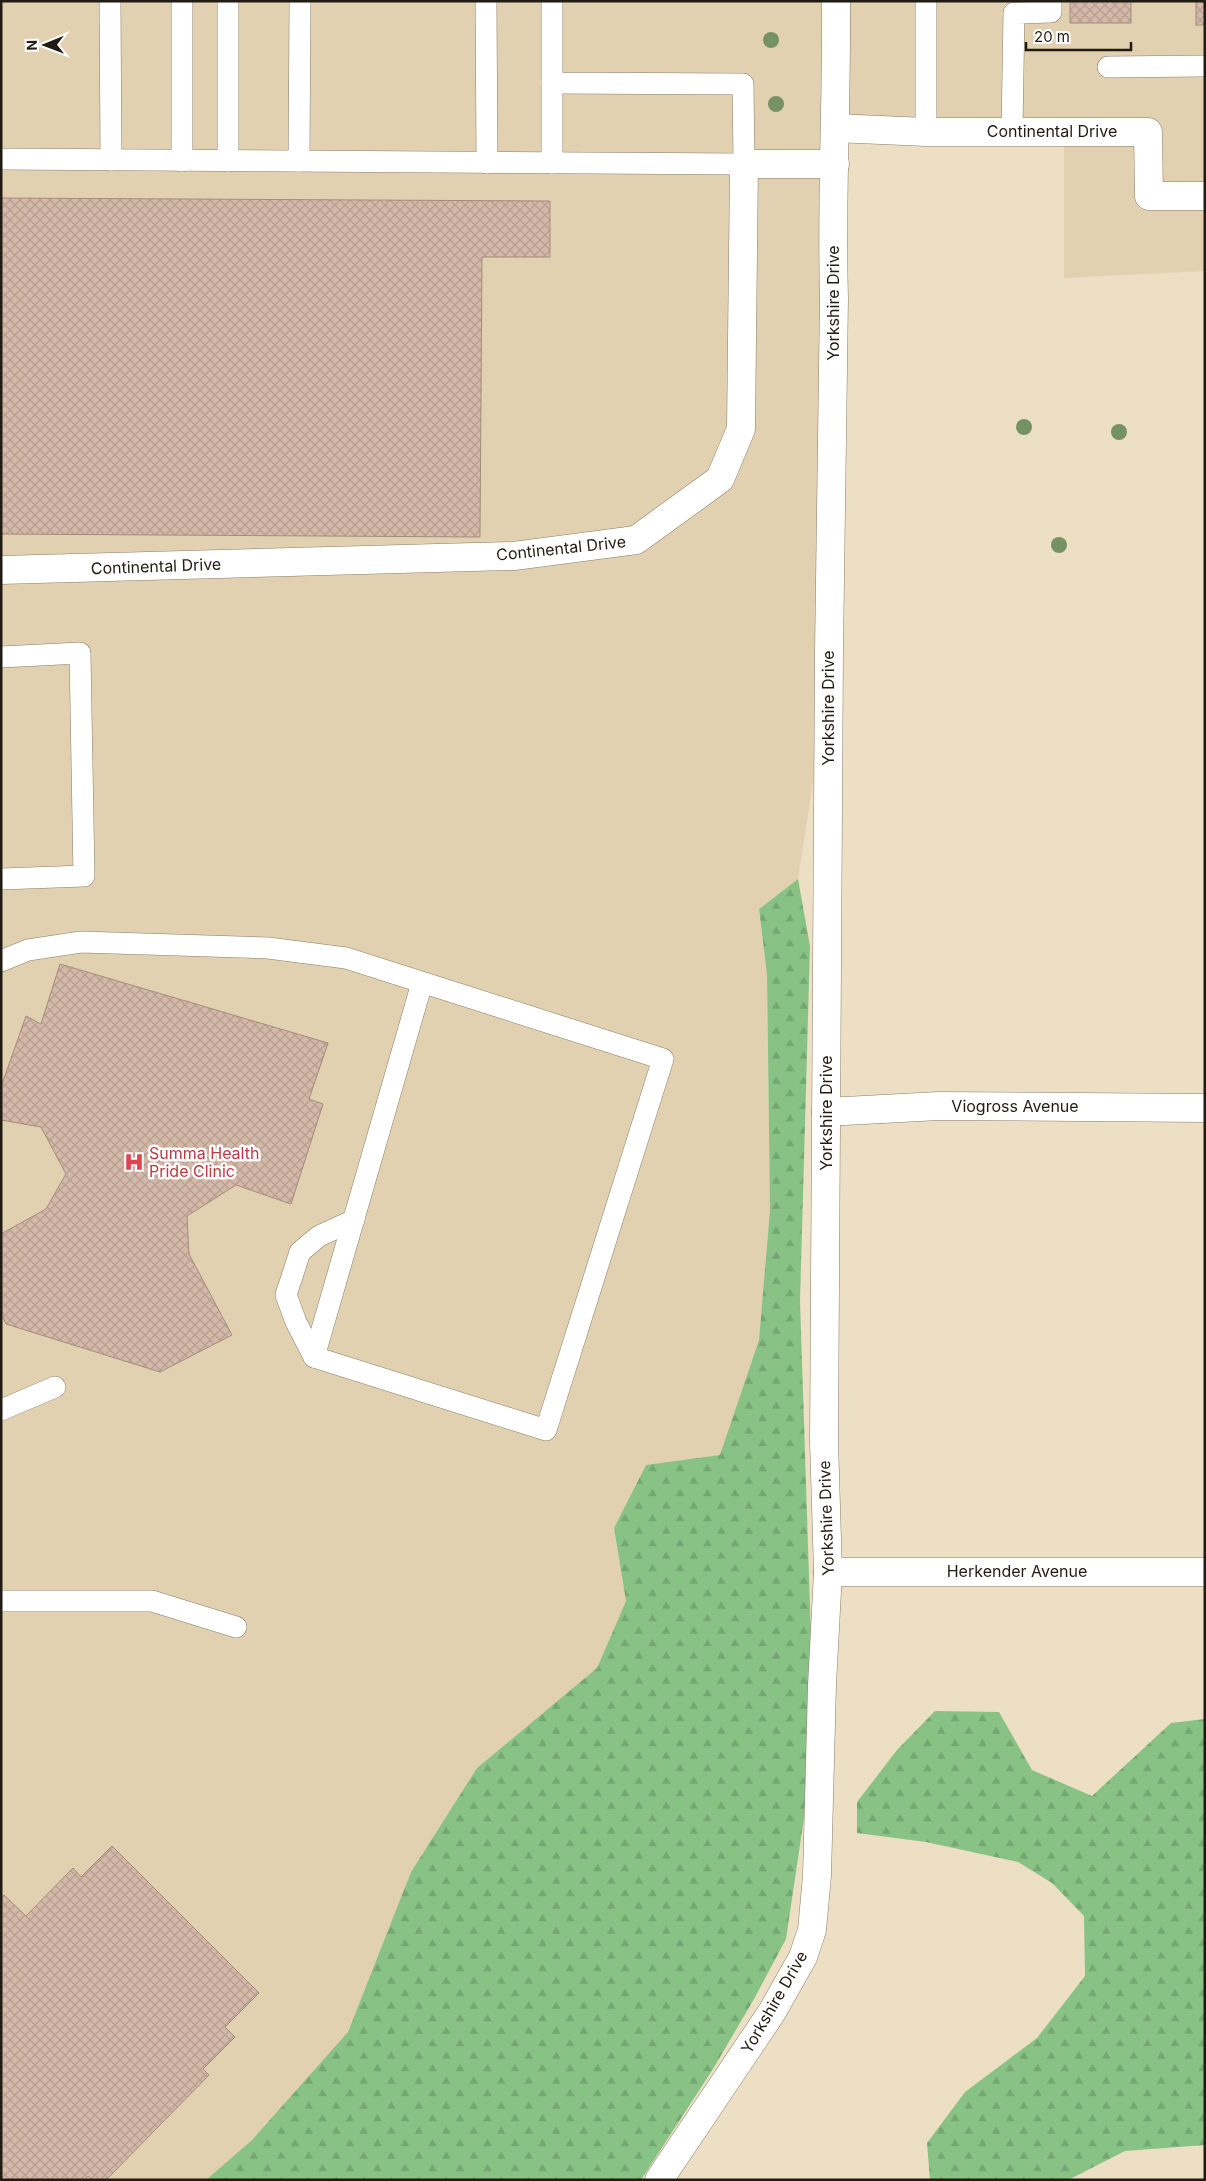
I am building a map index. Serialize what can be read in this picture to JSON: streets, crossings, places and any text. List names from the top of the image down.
{
  "streets": {
    "street": [
      "Continental Drive",
      "Yorkshire Drive",
      "Viogross Avenue",
      "Herkender Avenue"
    ]
  },
  "crossings": [
    ["Continental Drive", "Yorkshire Drive"],
    ["Yorkshire Drive", "Viogross Avenue"],
    ["Yorkshire Drive", "Herkender Avenue"]
  ],
  "places": {
    "hospital": ["Summa Health Pride Clinic"]
  },
  "scale_bar": "20 m",
  "north": "left"
}
